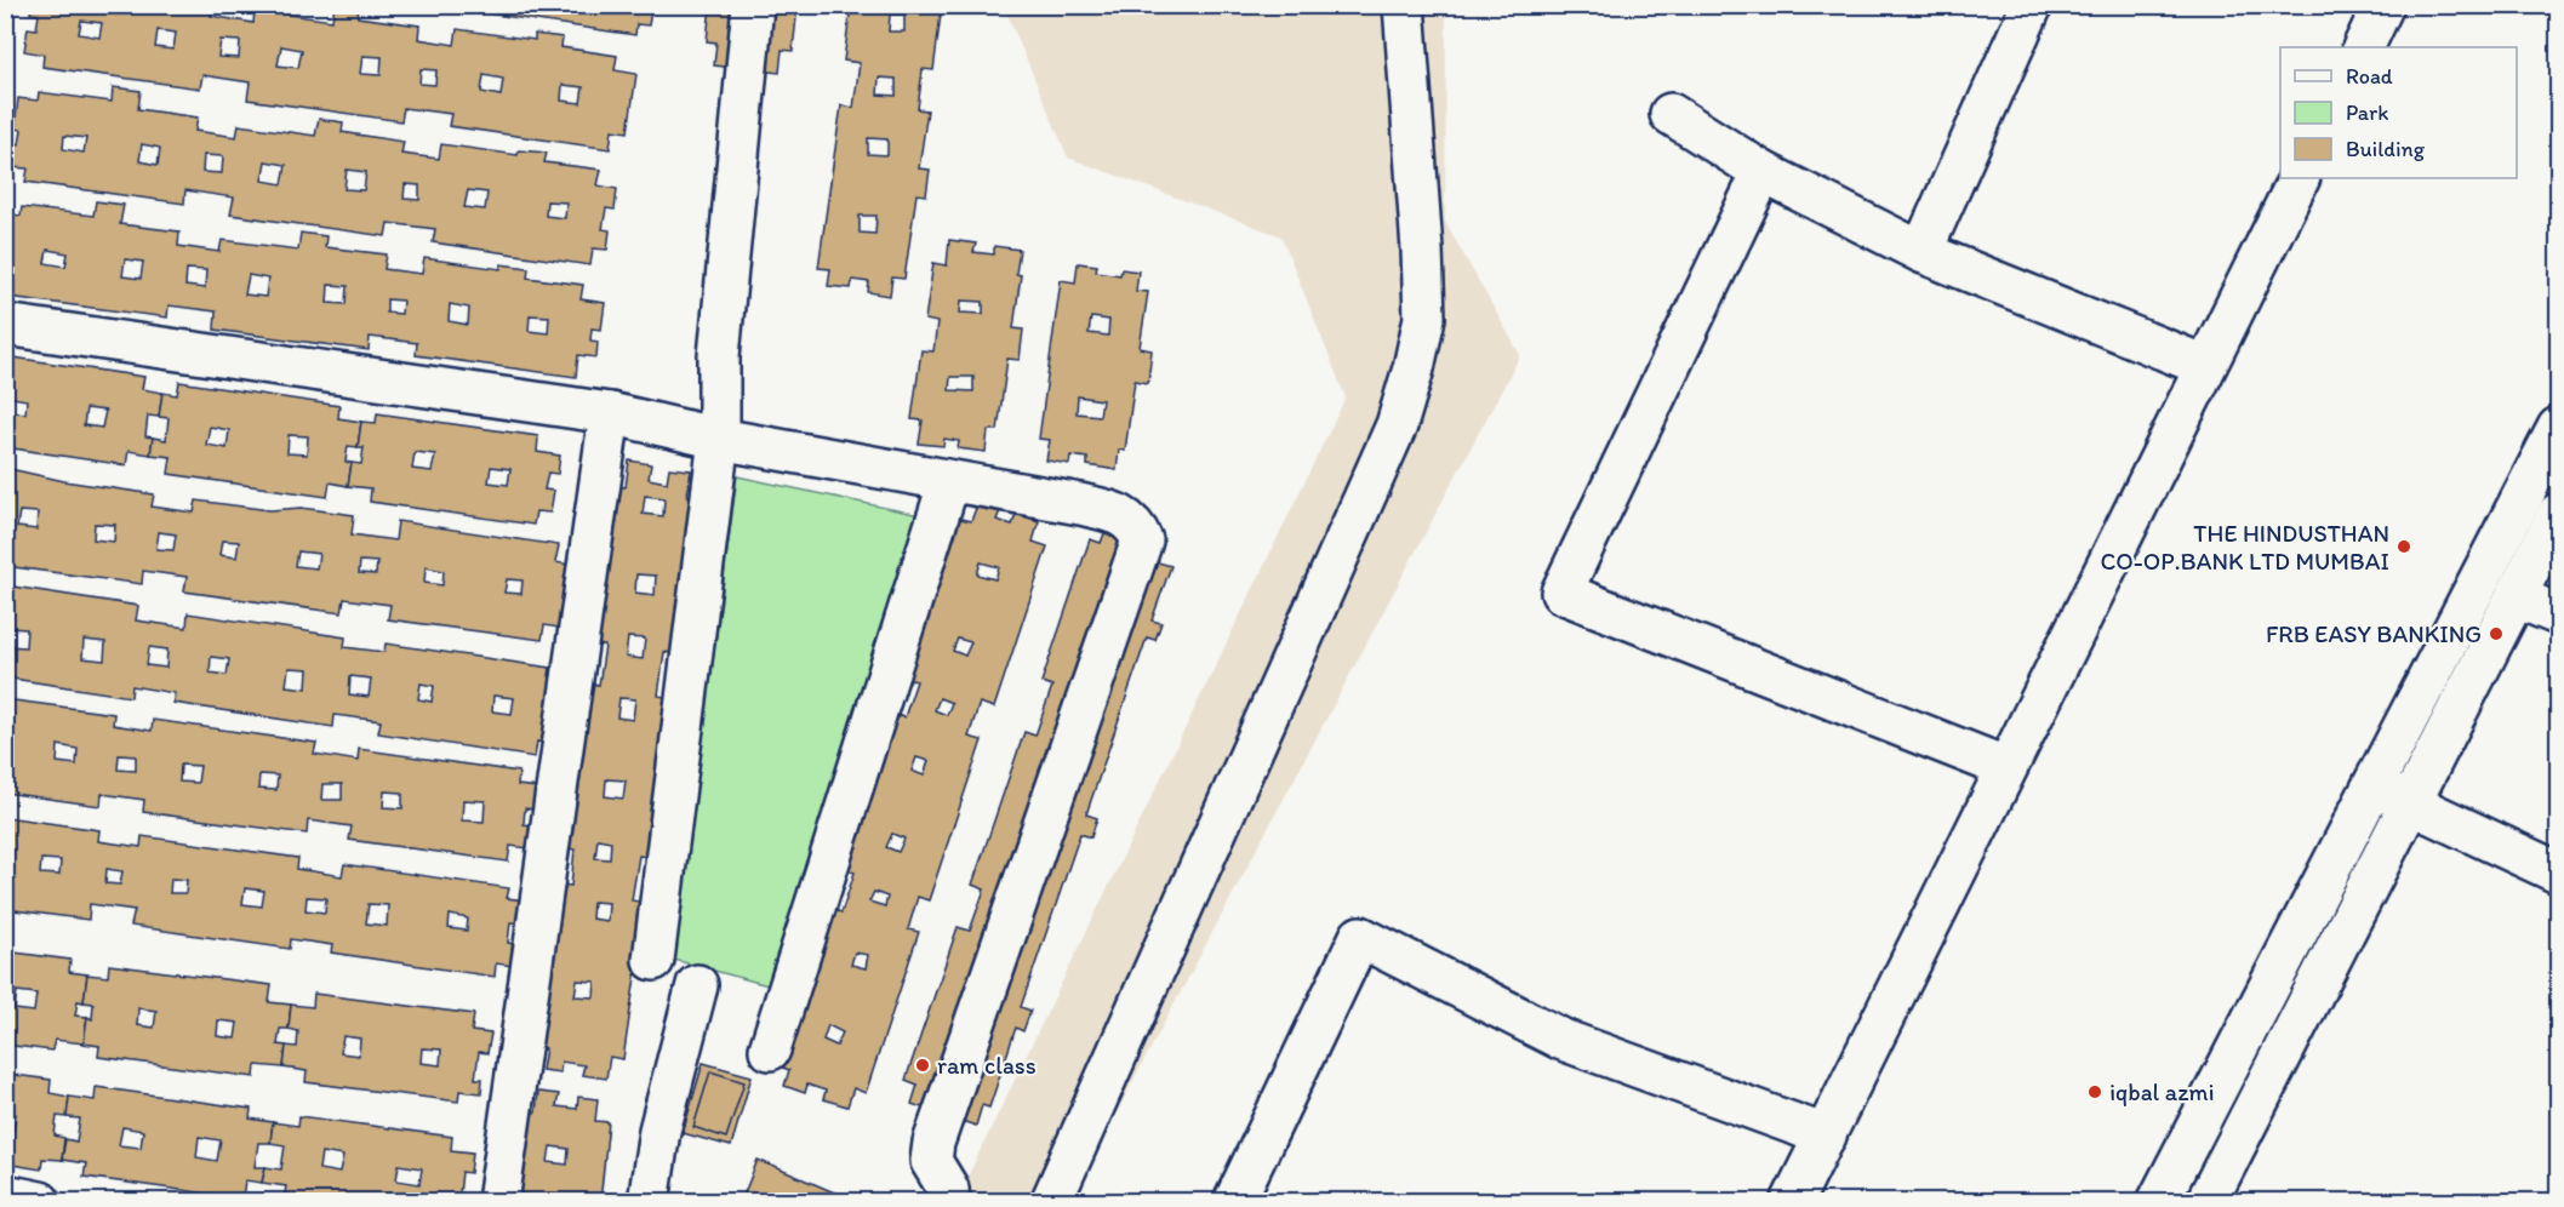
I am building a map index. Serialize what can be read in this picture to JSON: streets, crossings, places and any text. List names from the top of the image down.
{
  "places": [
    "THE HINDUSTHAN CO-OP.BANK LTD MUMBAI",
    "FRB EASY BANKING",
    "ram class",
    "iqbal azmi"
  ],
  "legend": ["Road", "Park", "Building"]
}
